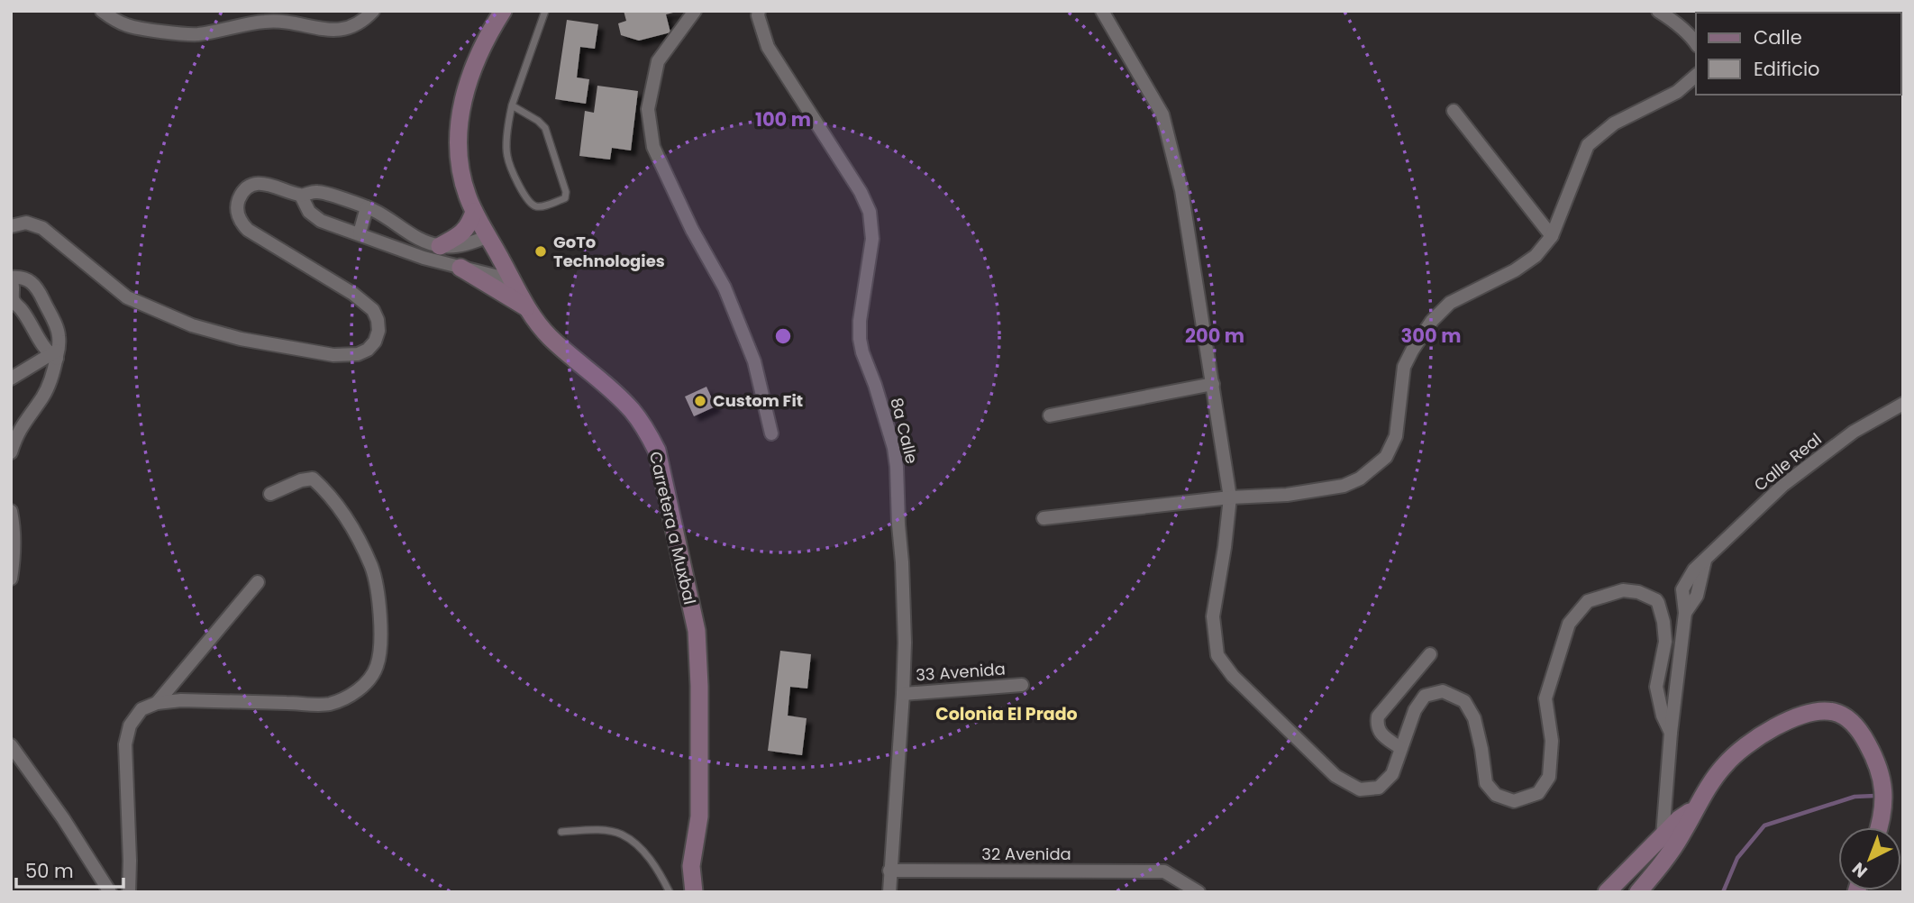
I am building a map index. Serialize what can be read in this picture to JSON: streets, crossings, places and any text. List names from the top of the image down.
{
  "streets": {
    "main road": ["Carretera a Muxbal"],
    "street": [
      "8a Calle",
      "Calle Real",
      "33 Avenida",
      "32 Avenida"
    ]
  },
  "crossings": [
    ["8a Calle", "33 Avenida"],
    ["8a Calle", "32 Avenida"]
  ],
  "districts": ["Colonia El Prado"],
  "places": ["GoTo Technologies", "Custom Fit"],
  "legend": ["Calle", "Edificio"],
  "scale_bar": "50 m",
  "north": "bottom left",
  "rings": ["100 m", "200 m", "300 m"]
}
